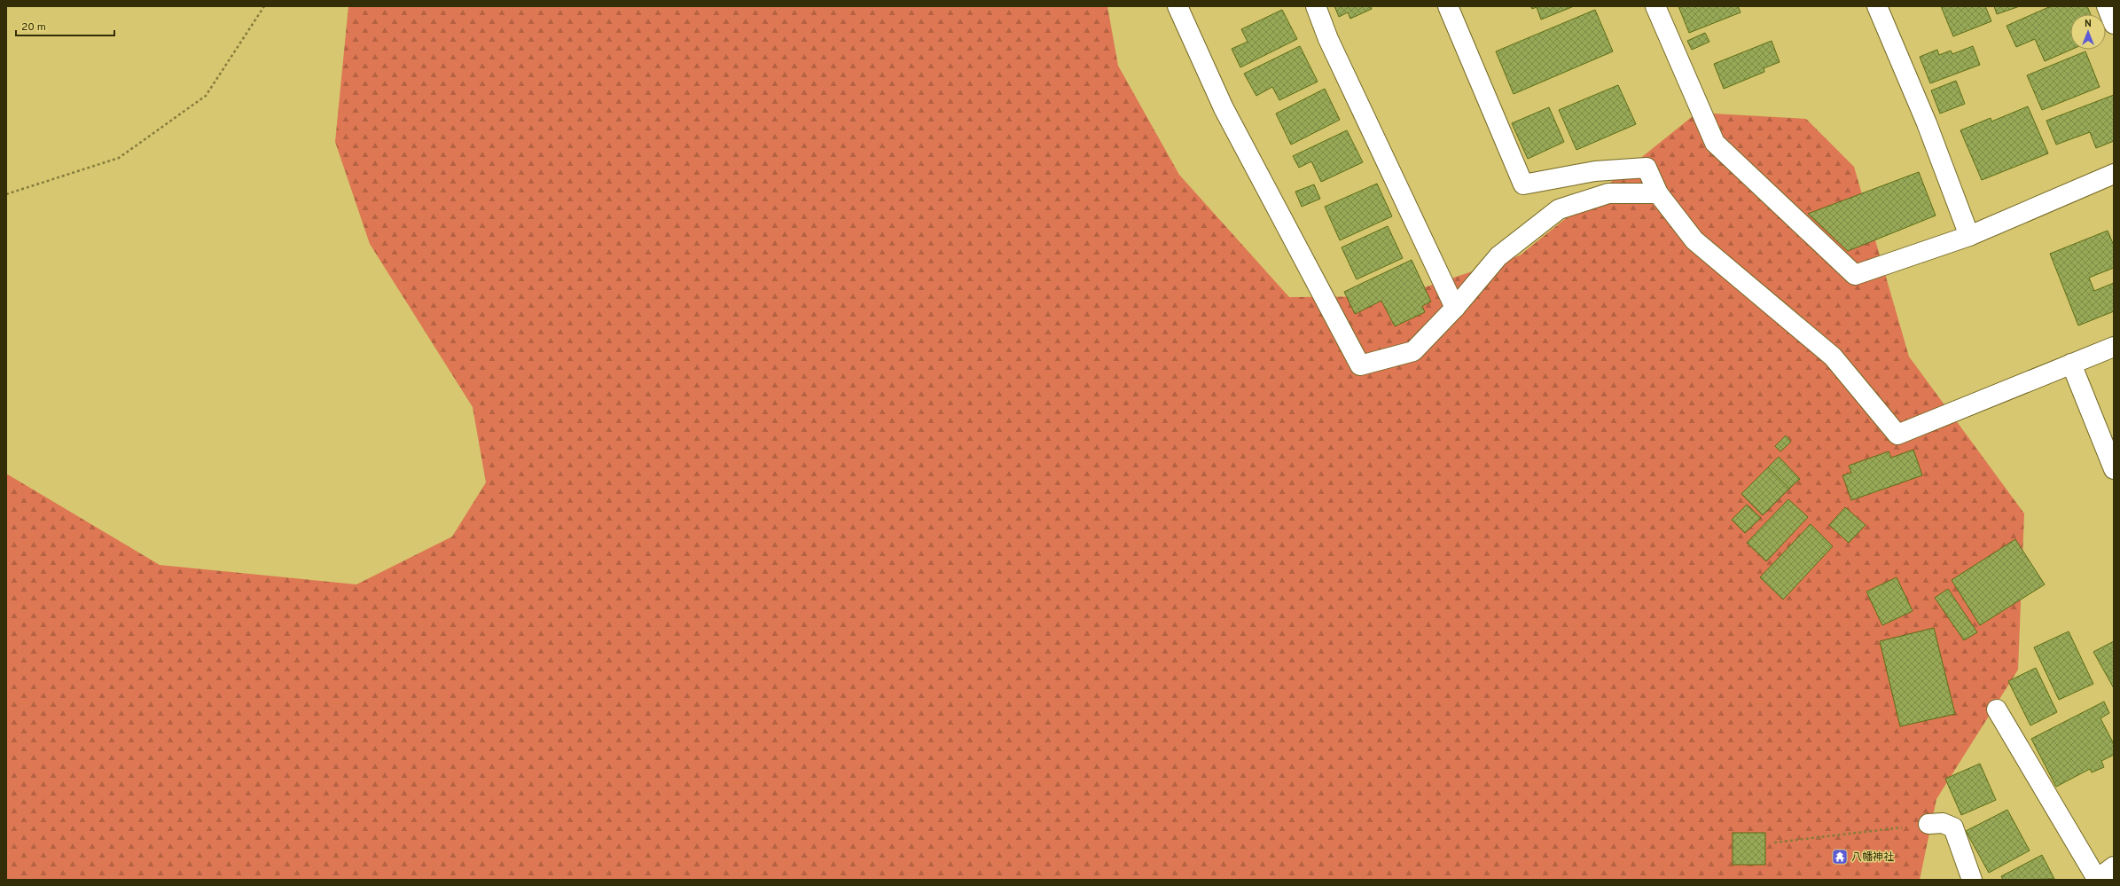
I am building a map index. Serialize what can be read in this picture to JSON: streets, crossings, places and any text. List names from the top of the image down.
{
  "places": {
    "temple": ["八幡神社"]
  },
  "scale_bar": "20 m",
  "north": "top"
}
